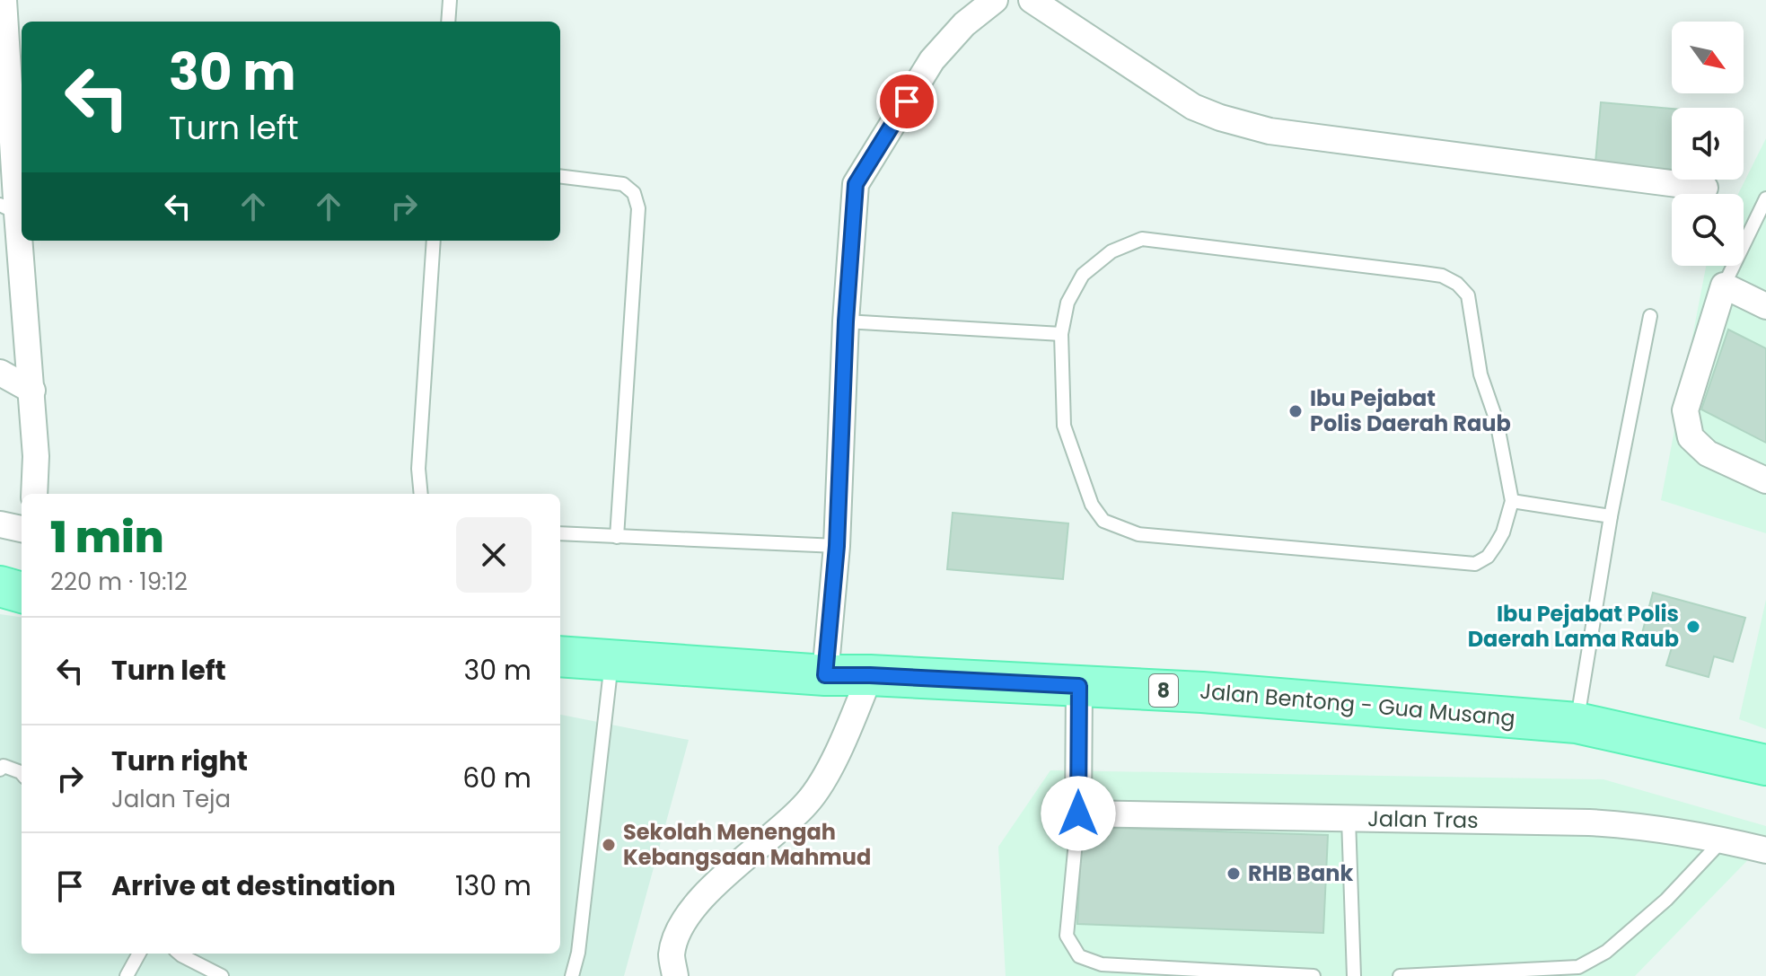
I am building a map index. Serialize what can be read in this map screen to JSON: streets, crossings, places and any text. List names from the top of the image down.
{
  "streets": {
    "main road": ["8", "Jalan Bentong - Gua Musang"],
    "street": ["Jalan Tras"]
  },
  "places": [
    "Ibu Pejabat Polis Daerah Raub",
    "Ibu Pejabat Polis Daerah Lama Raub",
    "Sekolah Menengah Kebangsaan Mahmud",
    "RHB Bank"
  ],
  "north": "bottom right",
  "page": {
    "turn": ["30 m", "Turn left"],
    "heading": ["1 min", "220 m · 19:12"],
    "list": [
      {
        "name": "Turn left",
        "value": "30 m"
      },
      {
        "name": "Turn right",
        "note": "Jalan Teja",
        "value": "60 m"
      },
      {
        "name": "Arrive at destination",
        "value": "130 m"
      }
    ]
  }
}
